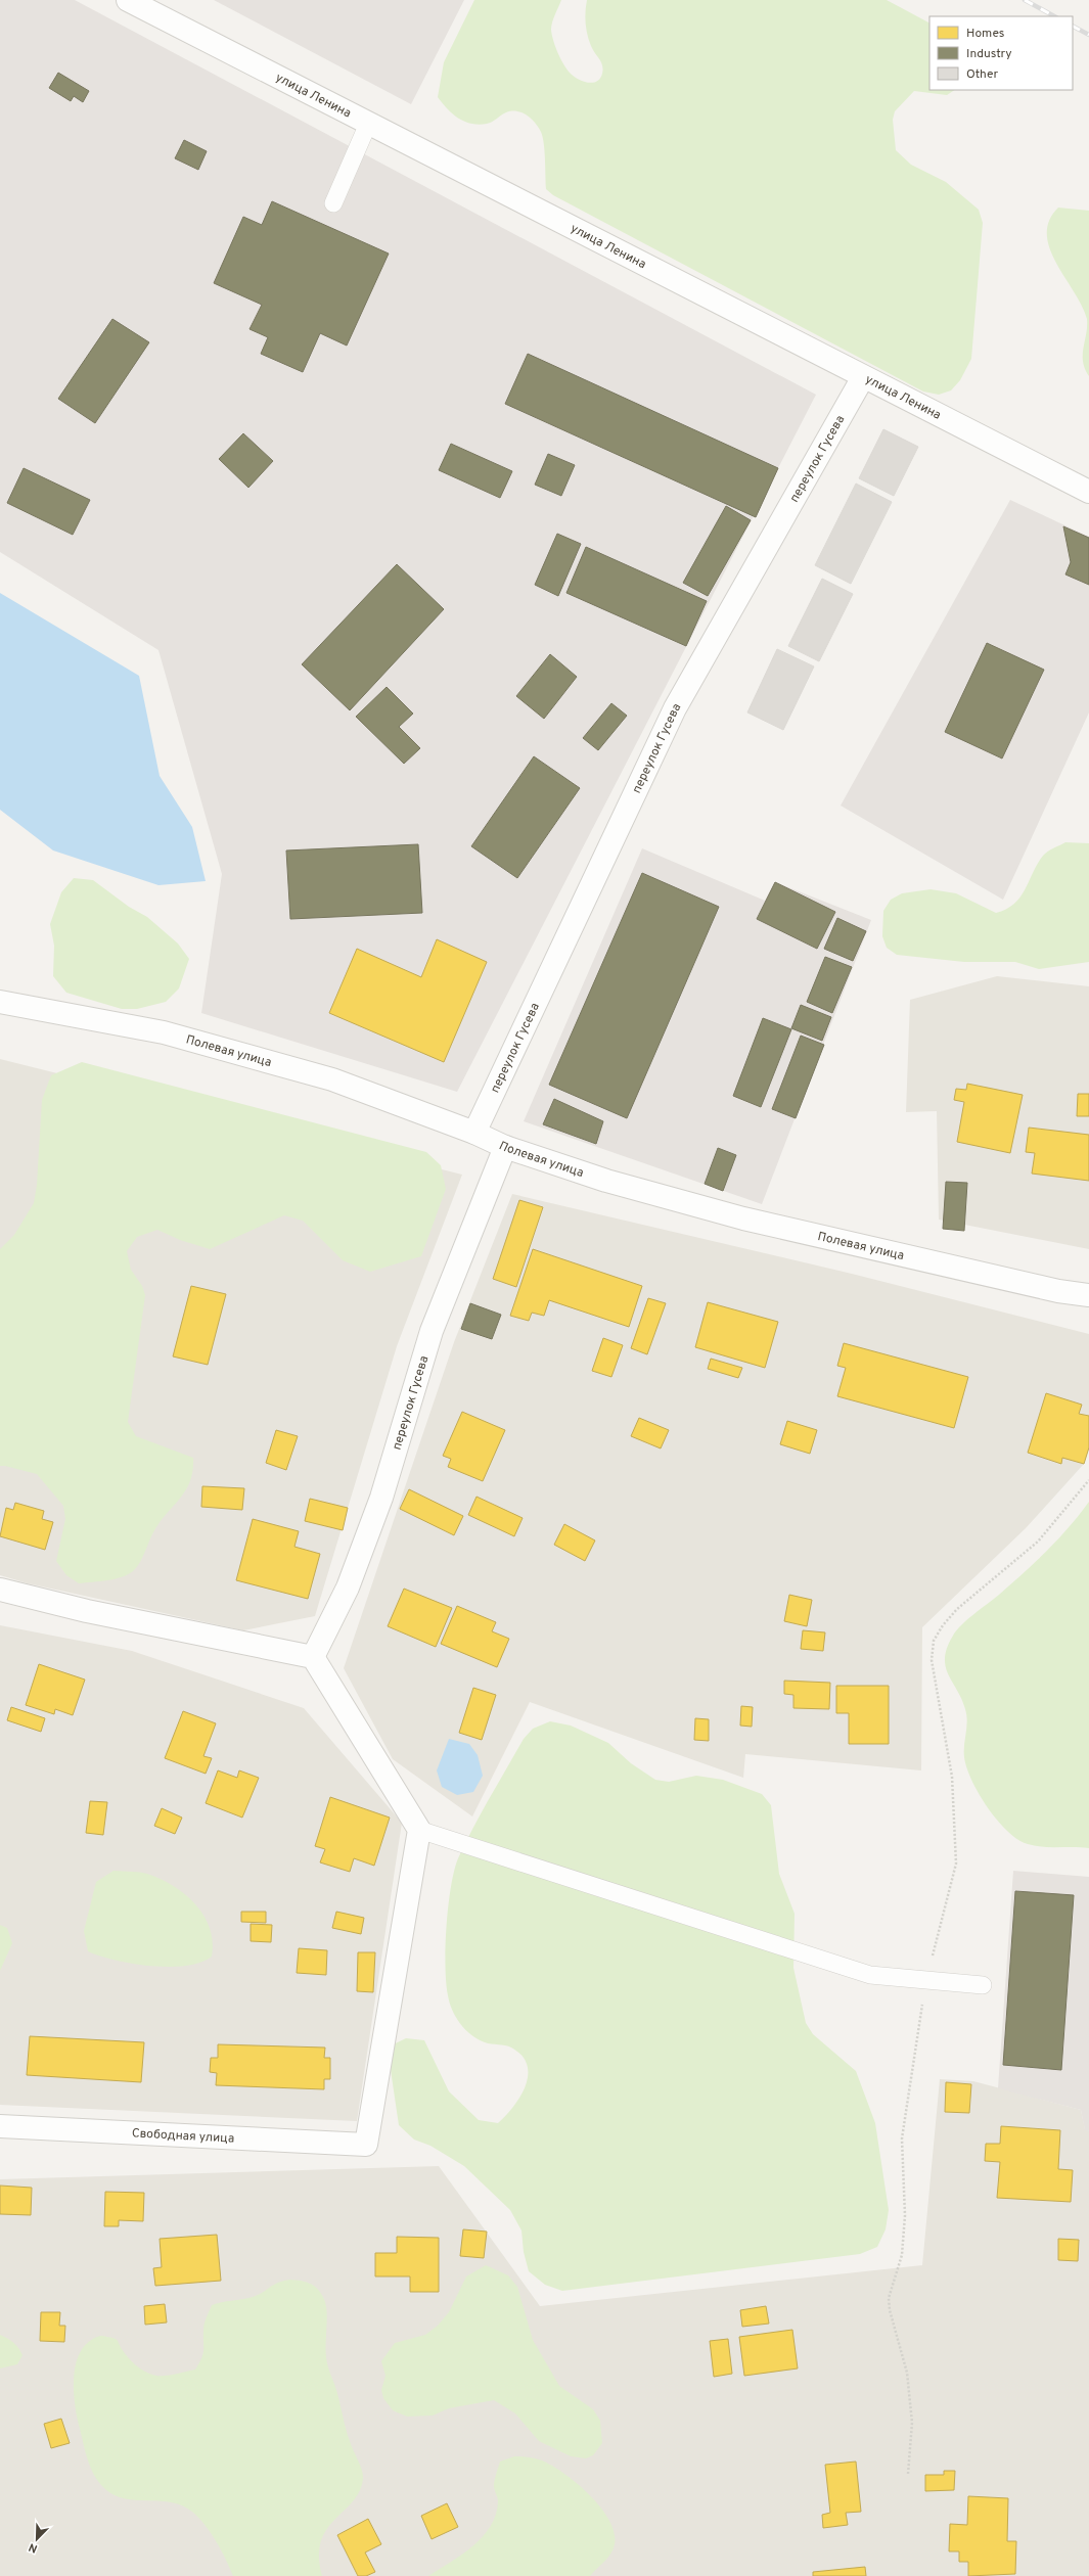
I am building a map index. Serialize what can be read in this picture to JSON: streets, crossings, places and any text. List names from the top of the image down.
{
  "streets": {
    "street": [
      "улица Ленина",
      "переулок Гусева",
      "Полевая улица",
      "Свободная улица"
    ]
  },
  "crossings": [
    ["улица Ленина", "переулок Гусева"],
    ["переулок Гусева", "Полевая улица"]
  ],
  "legend": ["Homes", "Industry", "Other"],
  "north": "bottom left"
}
